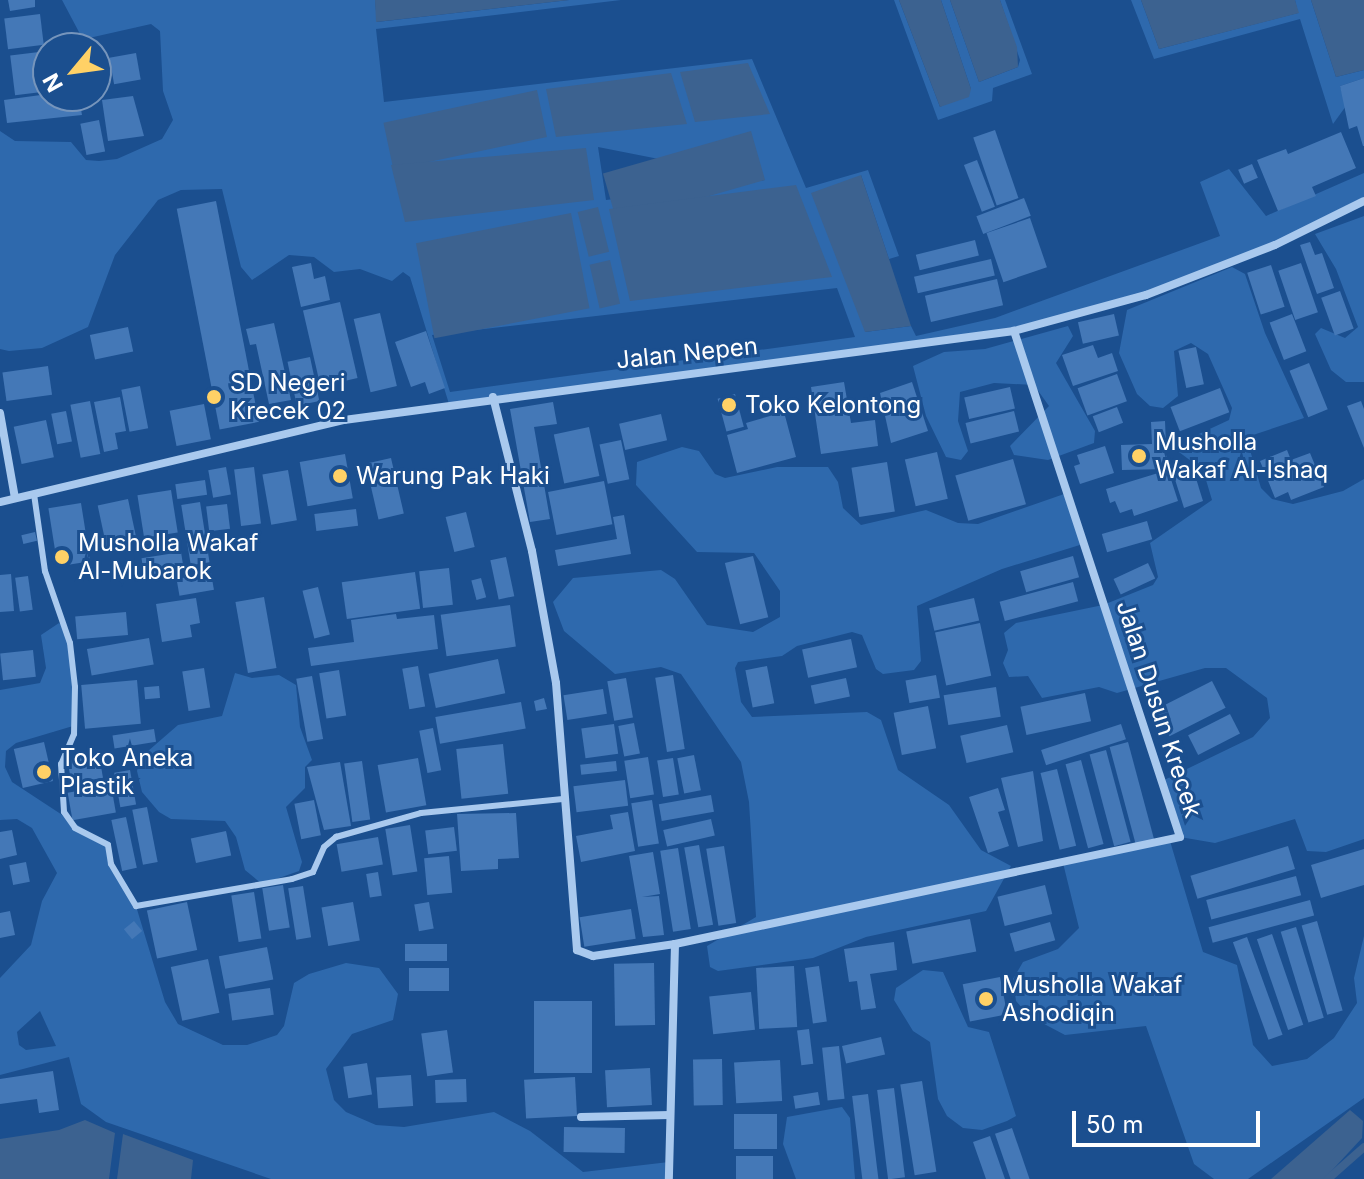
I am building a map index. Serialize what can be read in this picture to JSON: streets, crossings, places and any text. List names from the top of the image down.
{
  "streets": {
    "street": ["Jalan Nepen", "Jalan Dusun Krecek"]
  },
  "crossings": [
    ["Jalan Nepen", "Jalan Dusun Krecek"]
  ],
  "places": [
    "SD Negeri Krecek 02",
    "Toko Kelontong",
    "Musholla Wakaf Al-Ishaq",
    "Warung Pak Haki",
    "Musholla Wakaf Al-Mubarok",
    "Toko Aneka Plastik",
    "Musholla Wakaf Ashodiqin"
  ],
  "scale_bar": "50 m",
  "north": "bottom left"
}
